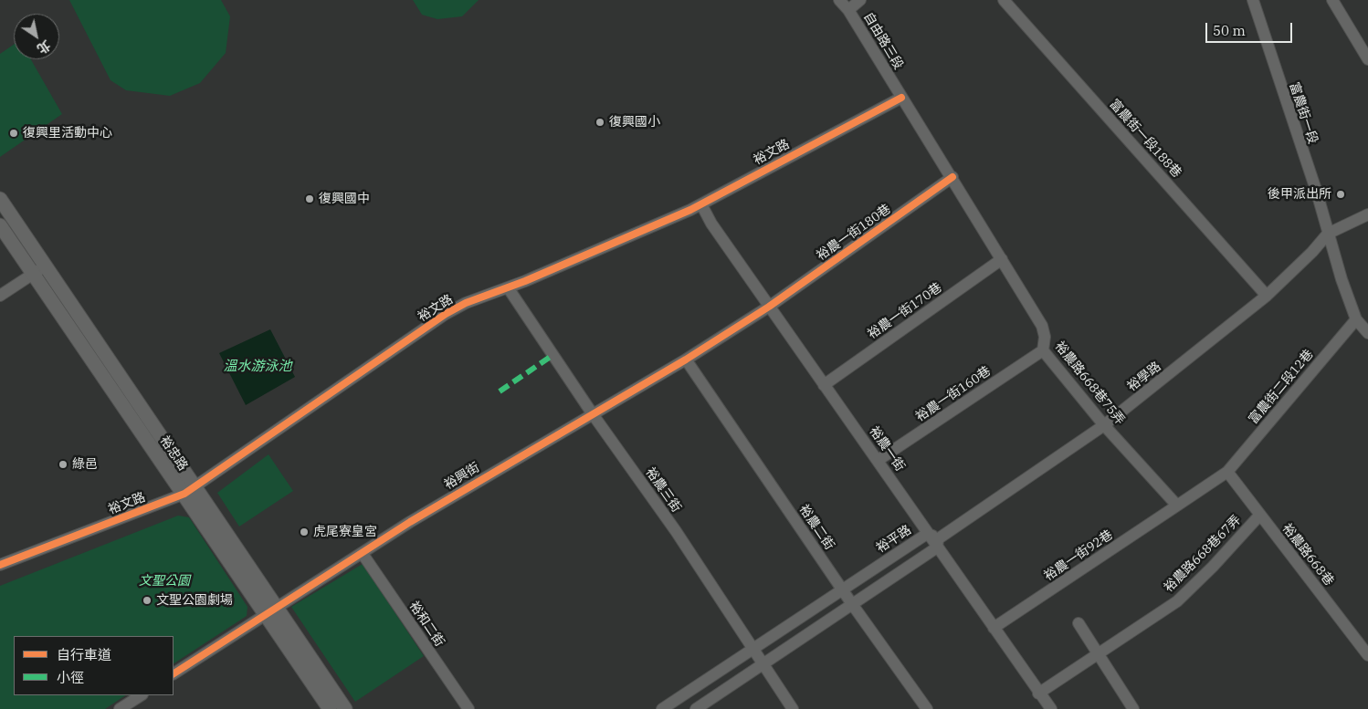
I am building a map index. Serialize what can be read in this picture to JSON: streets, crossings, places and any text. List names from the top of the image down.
{
  "streets": {
    "street": [
      "自由路三段",
      "富農街一段",
      "富農街一段188巷",
      "裕文路",
      "裕農一街180巷",
      "裕農一街170巷",
      "裕學路",
      "裕農路668巷75弄",
      "富農街二段12巷",
      "裕農一街160巷",
      "裕農一街",
      "裕忠路",
      "裕興街",
      "裕農三街",
      "裕農二街",
      "裕平路",
      "裕農路668巷67弄",
      "裕農路668巷",
      "裕農一街92巷",
      "裕和二街"
    ]
  },
  "crossings": [
    ["自由路三段", "裕文路"],
    ["自由路三段", "裕農路668巷75弄"],
    ["富農街一段", "裕學路"],
    ["富農街一段", "富農街二段12巷"],
    ["富農街一段188巷", "裕學路"],
    ["裕文路", "裕農路668巷75弄"],
    ["裕文路", "裕農一街"],
    ["裕文路", "裕忠路"],
    ["裕文路", "裕農三街"],
    ["裕農一街180巷", "裕農路668巷75弄"],
    ["裕農一街180巷", "裕農一街"],
    ["裕農一街180巷", "裕興街"],
    ["裕農一街170巷", "裕農路668巷75弄"],
    ["裕農一街170巷", "裕農一街"],
    ["裕學路", "裕農路668巷75弄"],
    ["裕學路", "裕平路"],
    ["裕農路668巷75弄", "裕農一街160巷"],
    ["裕農路668巷75弄", "裕農一街92巷"],
    ["富農街二段12巷", "裕農路668巷"],
    ["裕農一街160巷", "裕農一街"],
    ["裕農一街", "裕興街"],
    ["裕農一街", "裕平路"],
    ["裕忠路", "裕興街"],
    ["裕興街", "裕農三街"],
    ["裕興街", "裕農二街"],
    ["裕興街", "裕和二街"],
    ["裕農三街", "裕平路"],
    ["裕農二街", "裕平路"],
    ["裕農路668巷67弄", "裕農路668巷"]
  ],
  "water": ["溫水游泳池"],
  "parks": ["文聖公園"],
  "places": [
    "復興國小",
    "復興里活動中心",
    "後甲派出所",
    "復興國中",
    "綠邑",
    "虎尾寮皇宮",
    "文聖公園劇場"
  ],
  "legend": ["自行車道", "小徑"],
  "scale_bar": "50 m",
  "north": "bottom right"
}
